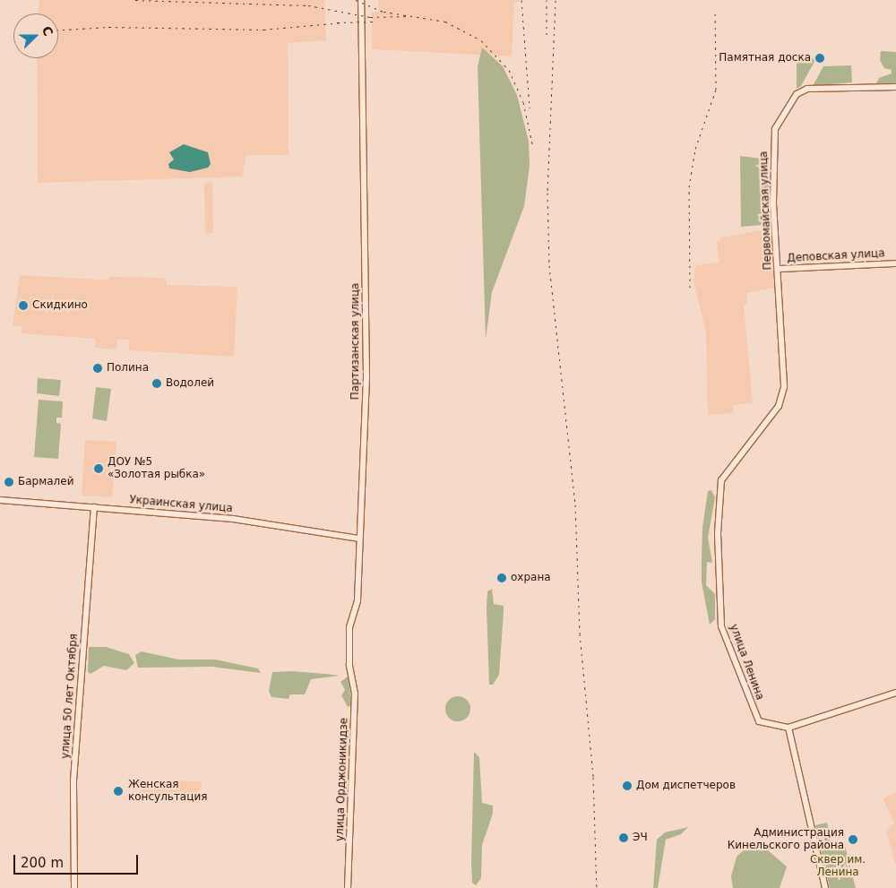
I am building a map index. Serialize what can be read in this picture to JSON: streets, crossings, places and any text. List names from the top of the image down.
{
  "streets": {
    "street": [
      "Первомайская улица",
      "Деповская улица",
      "Партизанская улица",
      "Украинская улица",
      "улица Ленина",
      "улица 50 лет Октября",
      "улица Орджоникидзе"
    ]
  },
  "crossings": [
    ["Первомайская улица", "Деповская улица"],
    ["Первомайская улица", "улица Ленина"],
    ["Партизанская улица", "Украинская улица"],
    ["Партизанская улица", "улица Орджоникидзе"],
    ["Украинская улица", "улица 50 лет Октября"]
  ],
  "parks": ["Сквер им. Ленина"],
  "places": [
    "Памятная доска",
    "Скидкино",
    "Полина",
    "Водолей",
    "ДОУ №5 «Золотая рыбка»",
    "Бармалей",
    "охрана",
    "Дом диспетчеров",
    "Женская консультация",
    "ЭЧ",
    "Администрация Кинельского района"
  ],
  "scale_bar": "200 m",
  "north": "right"
}
